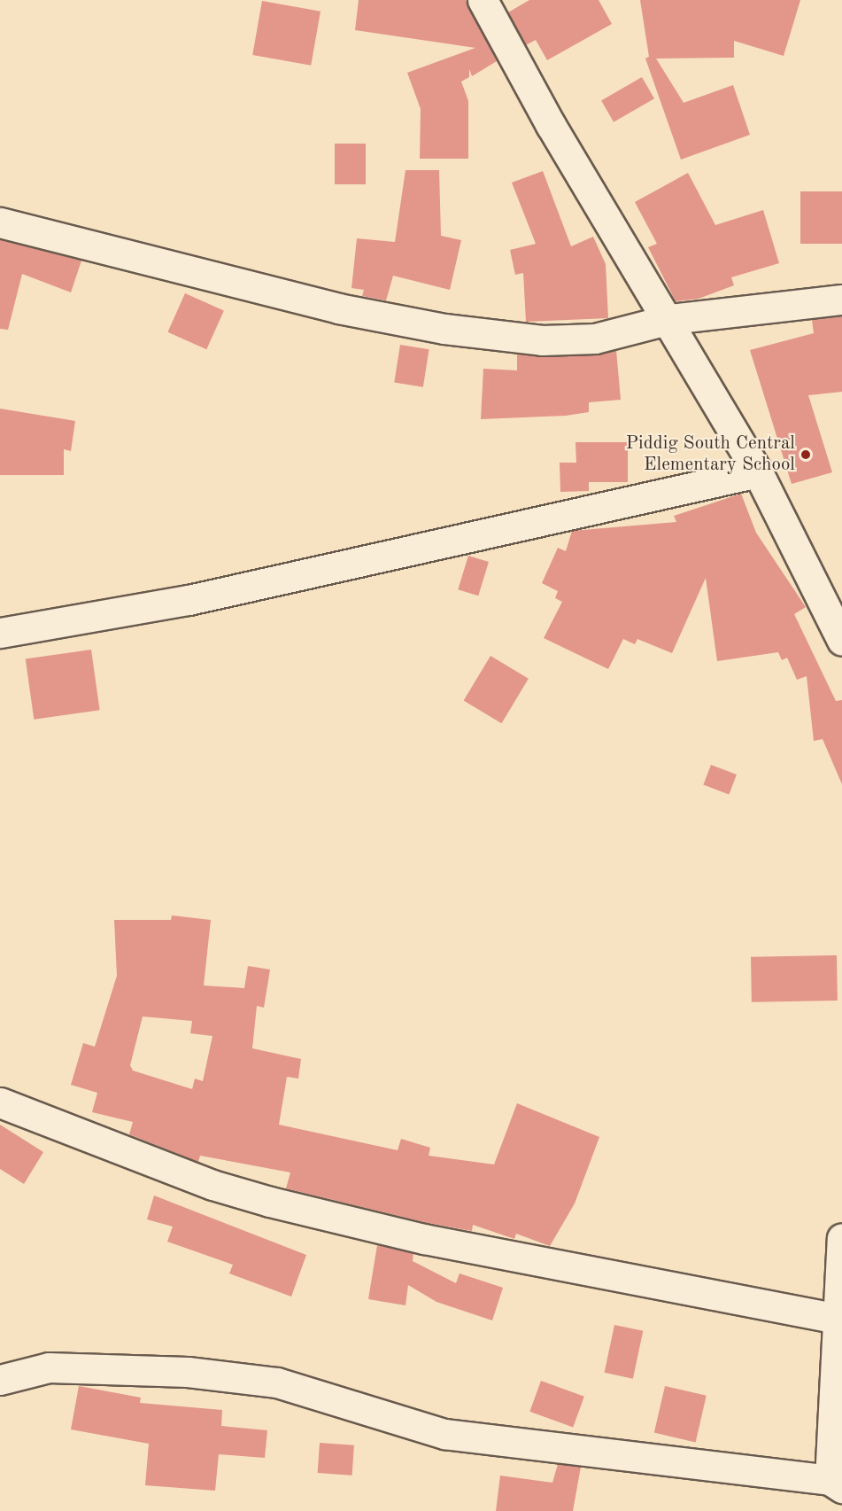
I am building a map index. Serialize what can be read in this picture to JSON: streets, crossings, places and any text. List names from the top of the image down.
{
  "places": ["Piddig South Central Elementary School"]
}
